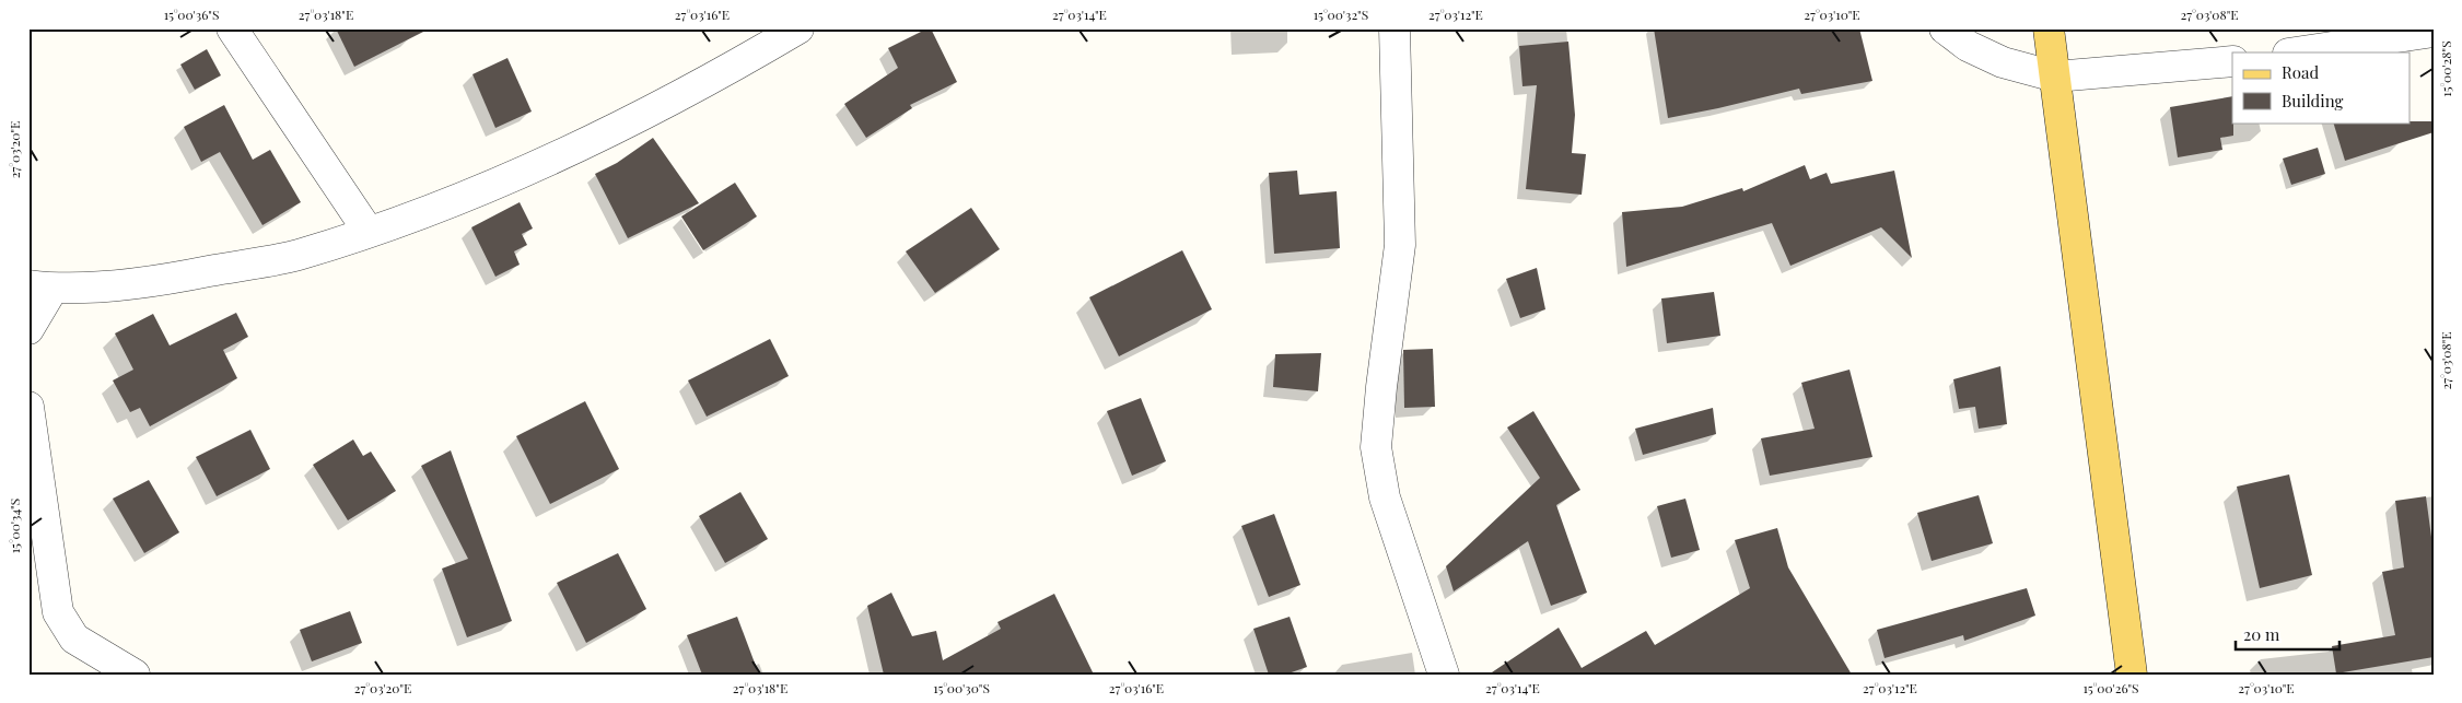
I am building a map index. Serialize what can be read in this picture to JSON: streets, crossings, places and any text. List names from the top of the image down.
{
  "legend": ["Road", "Building"],
  "scale_bar": "20 m",
  "coordinates": [
    "15°00'36\"S",
    "27°03'18\"E",
    "27°03'16\"E",
    "27°03'14\"E",
    "15°00'32\"S",
    "27°03'12\"E",
    "27°03'10\"E",
    "27°03'08\"E",
    "15°00'28\"S",
    "27°03'20\"E",
    "15°00'34\"S",
    "15°00'30\"S",
    "15°00'26\"S"
  ]
}
